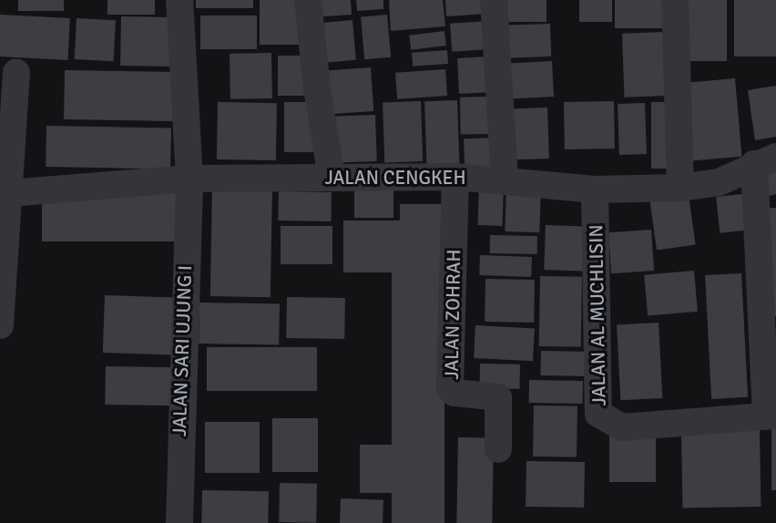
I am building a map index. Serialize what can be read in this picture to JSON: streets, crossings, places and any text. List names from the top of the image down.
{
  "streets": {
    "street": [
      "JALAN CENGKEH",
      "JALAN ZOHRAH",
      "JALAN AL MUCHLISIN",
      "JALAN SARI UJUNG I"
    ]
  },
  "crossings": [
    ["JALAN CENGKEH", "JALAN ZOHRAH"],
    ["JALAN CENGKEH", "JALAN AL MUCHLISIN"],
    ["JALAN CENGKEH", "JALAN SARI UJUNG I"]
  ]
}
